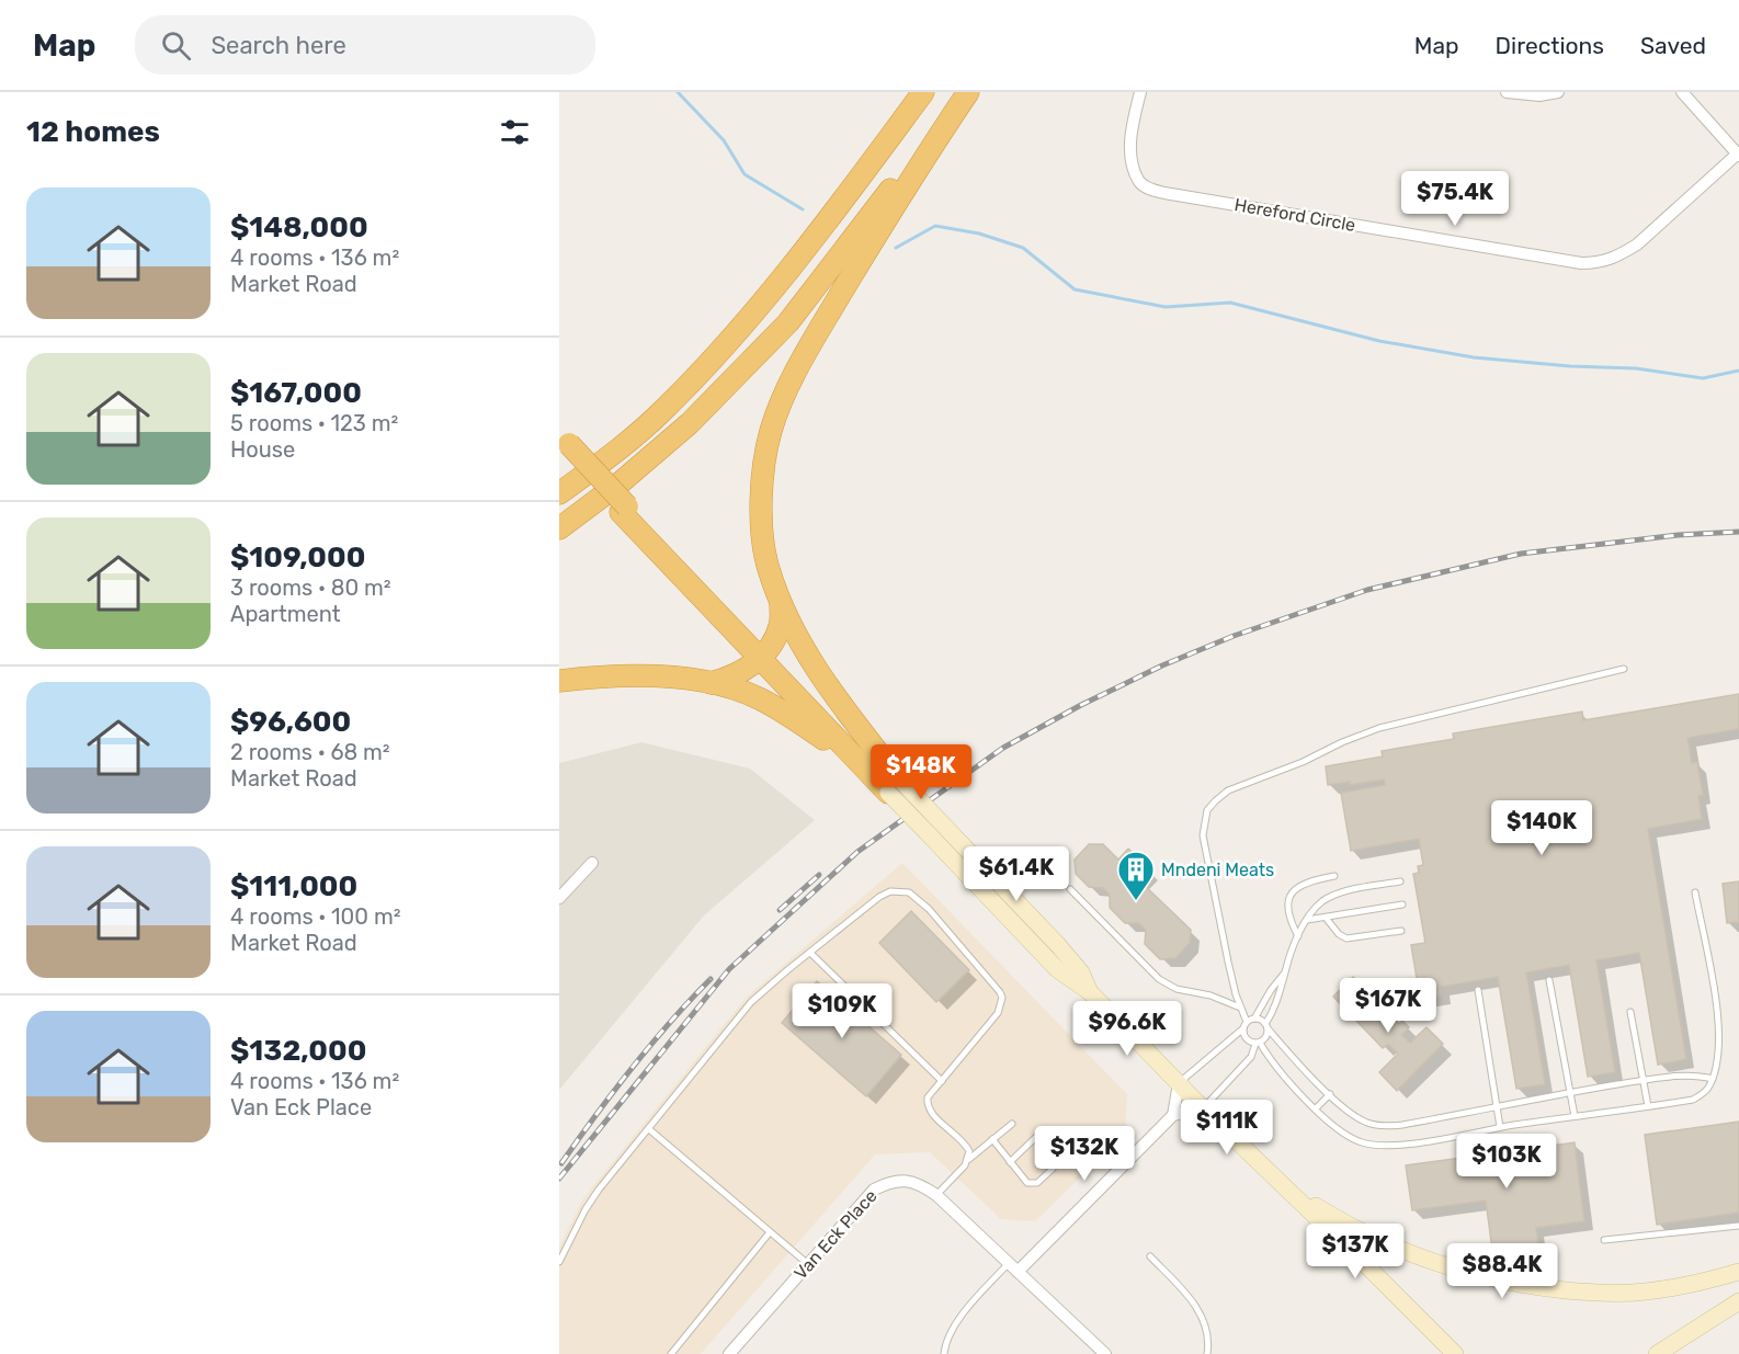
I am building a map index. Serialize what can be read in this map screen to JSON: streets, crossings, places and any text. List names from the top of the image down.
{
  "streets": {
    "street": ["Hereford Circle", "Van Eck Place"]
  },
  "places": {
    "building": ["Mndeni Meats"]
  },
  "page": {
    "header": "Map",
    "search": "Search here",
    "nav": ["Map", "Directions", "Saved"],
    "heading": "12 homes",
    "list": [
      {
        "name": "$148,000",
        "note": "4 rooms · 136 m² · Market Road"
      },
      {
        "name": "$167,000",
        "note": "5 rooms · 123 m² · House"
      },
      {
        "name": "$109,000",
        "note": "3 rooms · 80 m² · Apartment"
      },
      {
        "name": "$96,600",
        "note": "2 rooms · 68 m² · Market Road"
      },
      {
        "name": "$111,000",
        "note": "4 rooms · 100 m² · Market Road"
      },
      {
        "name": "$132,000",
        "note": "4 rooms · 136 m² · Van Eck Place"
      }
    ],
    "price": [
      "$75.4K",
      "$148K",
      "$140K",
      "$61.4K",
      "$167K",
      "$109K",
      "$96.6K",
      "$111K",
      "$132K",
      "$103K",
      "$137K",
      "$88.4K"
    ]
  }
}
